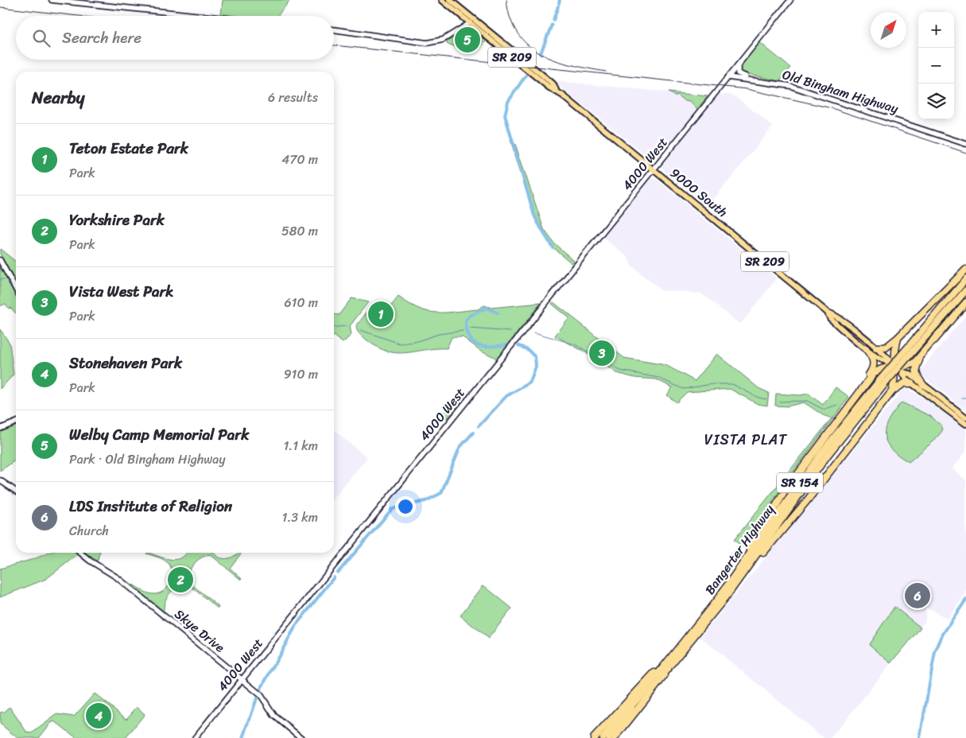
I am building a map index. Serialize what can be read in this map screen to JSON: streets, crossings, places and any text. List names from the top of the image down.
{
  "streets": {
    "highway": ["SR 154", "Bangerter Highway"],
    "main road": [
      "SR 209",
      "Old Bingham Highway",
      "4000 West",
      "9000 South",
      "Skye Drive"
    ]
  },
  "crossings": [
    ["Old Bingham Highway", "4000 West"],
    ["4000 West", "9000 South"],
    ["4000 West", "Skye Drive"]
  ],
  "districts": ["VISTA PLAT"],
  "north": "top right",
  "page": {
    "map_buttons": ["+", "−"],
    "search": "Search here",
    "pins": [
      "5",
      "1",
      "3",
      "2",
      "6",
      "4"
    ],
    "heading": ["Nearby", "6 results"],
    "list": [
      {
        "mark": "1",
        "name": "Teton Estate Park",
        "note": "Park",
        "value": "470 m"
      },
      {
        "mark": "2",
        "name": "Yorkshire Park",
        "note": "Park",
        "value": "580 m"
      },
      {
        "mark": "3",
        "name": "Vista West Park",
        "note": "Park",
        "value": "610 m"
      },
      {
        "mark": "4",
        "name": "Stonehaven Park",
        "note": "Park",
        "value": "910 m"
      },
      {
        "mark": "5",
        "name": "Welby Camp Memorial Park",
        "note": "Park · Old Bingham Highway",
        "value": "1.1 km"
      },
      {
        "mark": "6",
        "name": "LDS Institute of Religion",
        "note": "Church",
        "value": "1.3 km"
      }
    ]
  }
}
